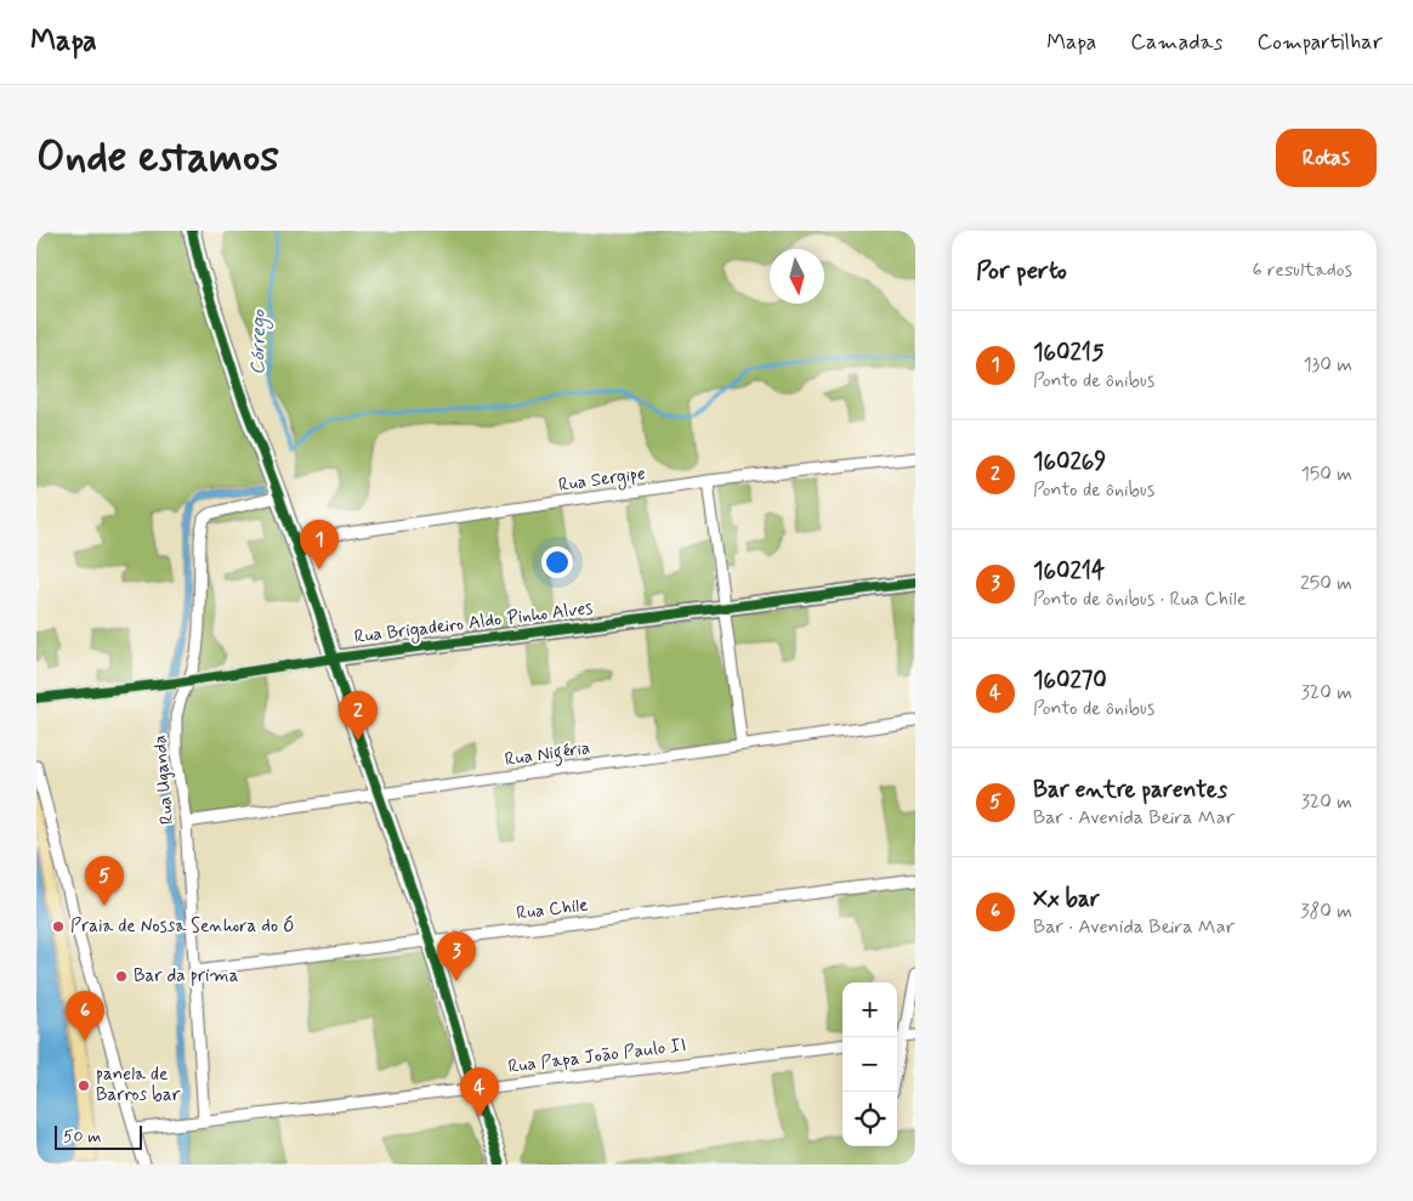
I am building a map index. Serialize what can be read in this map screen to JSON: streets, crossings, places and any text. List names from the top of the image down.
{
  "streets": {
    "street": [
      "Rua Sergipe",
      "Rua Brigadeiro Aldo Pinho Alves",
      "Rua Nigéria",
      "Rua Uganda",
      "Rua Chile",
      "Rua Papa João Paulo II"
    ]
  },
  "crossings": [
    ["Rua Brigadeiro Aldo Pinho Alves", "Rua Uganda"],
    ["Rua Nigéria", "Rua Uganda"],
    ["Rua Uganda", "Rua Chile"],
    ["Rua Uganda", "Rua Papa João Paulo II"]
  ],
  "water": ["Córrego"],
  "places": ["Praia de Nossa Senhora do Ó", "Bar da prima", "panela de Barros bar"],
  "scale_bar": "50 m",
  "north": "bottom",
  "page": {
    "header": "Mapa",
    "nav": ["Mapa", "Camadas", "Compartilhar"],
    "buttons": "Rotas",
    "title": "Onde estamos",
    "heading": ["Por perto", "6 resultados"],
    "list": [
      {
        "mark": "1",
        "name": "160215",
        "note": "Ponto de ônibus",
        "value": "130 m"
      },
      {
        "mark": "2",
        "name": "160269",
        "note": "Ponto de ônibus",
        "value": "150 m"
      },
      {
        "mark": "3",
        "name": "160214",
        "note": "Ponto de ônibus · Rua Chile",
        "value": "250 m"
      },
      {
        "mark": "4",
        "name": "160270",
        "note": "Ponto de ônibus",
        "value": "320 m"
      },
      {
        "mark": "5",
        "name": "Bar entre parentes",
        "note": "Bar · Avenida Beira Mar",
        "value": "320 m"
      },
      {
        "mark": "6",
        "name": "Xx bar",
        "note": "Bar · Avenida Beira Mar",
        "value": "380 m"
      }
    ],
    "pins": [
      "1",
      "2",
      "5",
      "3",
      "6",
      "4"
    ],
    "map_buttons": ["+", "−"],
    "scale": "50 m"
  }
}
